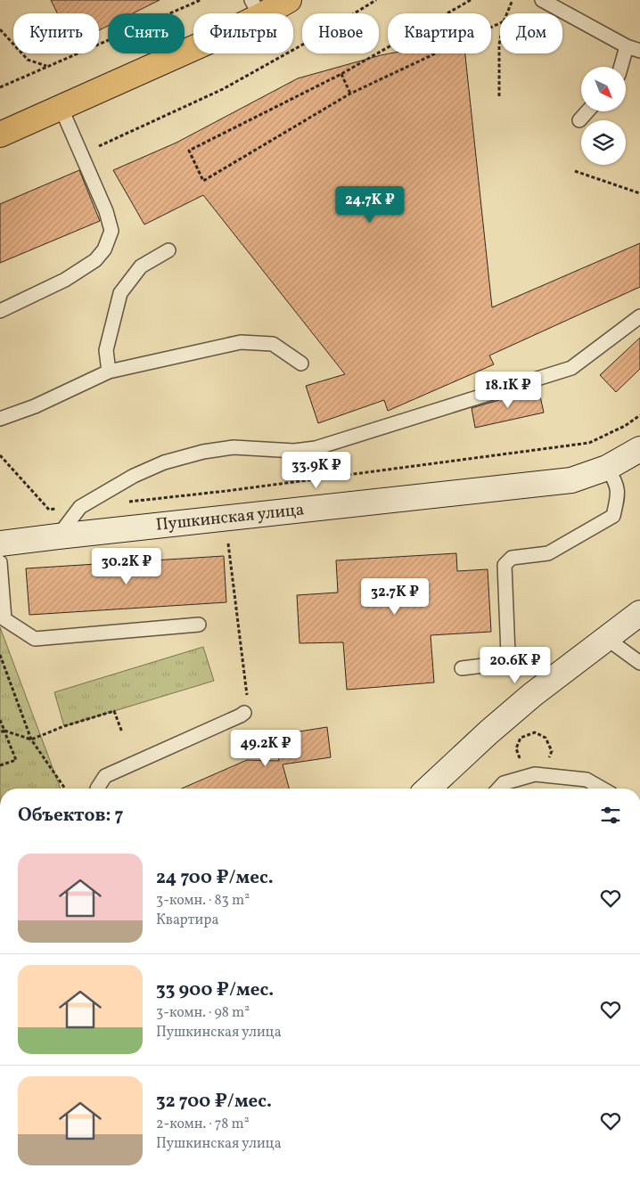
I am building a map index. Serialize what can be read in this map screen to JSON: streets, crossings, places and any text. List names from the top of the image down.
{
  "streets": {
    "main road": ["Пушкинская улица"]
  },
  "north": "bottom right",
  "page": {
    "chip": [
      "Купить",
      "Снять",
      "Фильтры",
      "Новое",
      "Квартира",
      "Дом"
    ],
    "price": [
      "24.7K ₽",
      "18.1K ₽",
      "33.9K ₽",
      "30.2K ₽",
      "32.7K ₽",
      "20.6K ₽",
      "49.2K ₽"
    ],
    "heading": "Объектов: 7",
    "list": [
      {
        "name": "24 700 ₽/мес.",
        "note": "3-комн. · 83 m² · Квартира"
      },
      {
        "name": "33 900 ₽/мес.",
        "note": "3-комн. · 98 m² · Пушкинская улица"
      },
      {
        "name": "32 700 ₽/мес.",
        "note": "2-комн. · 78 m² · Пушкинская улица"
      }
    ]
  }
}
